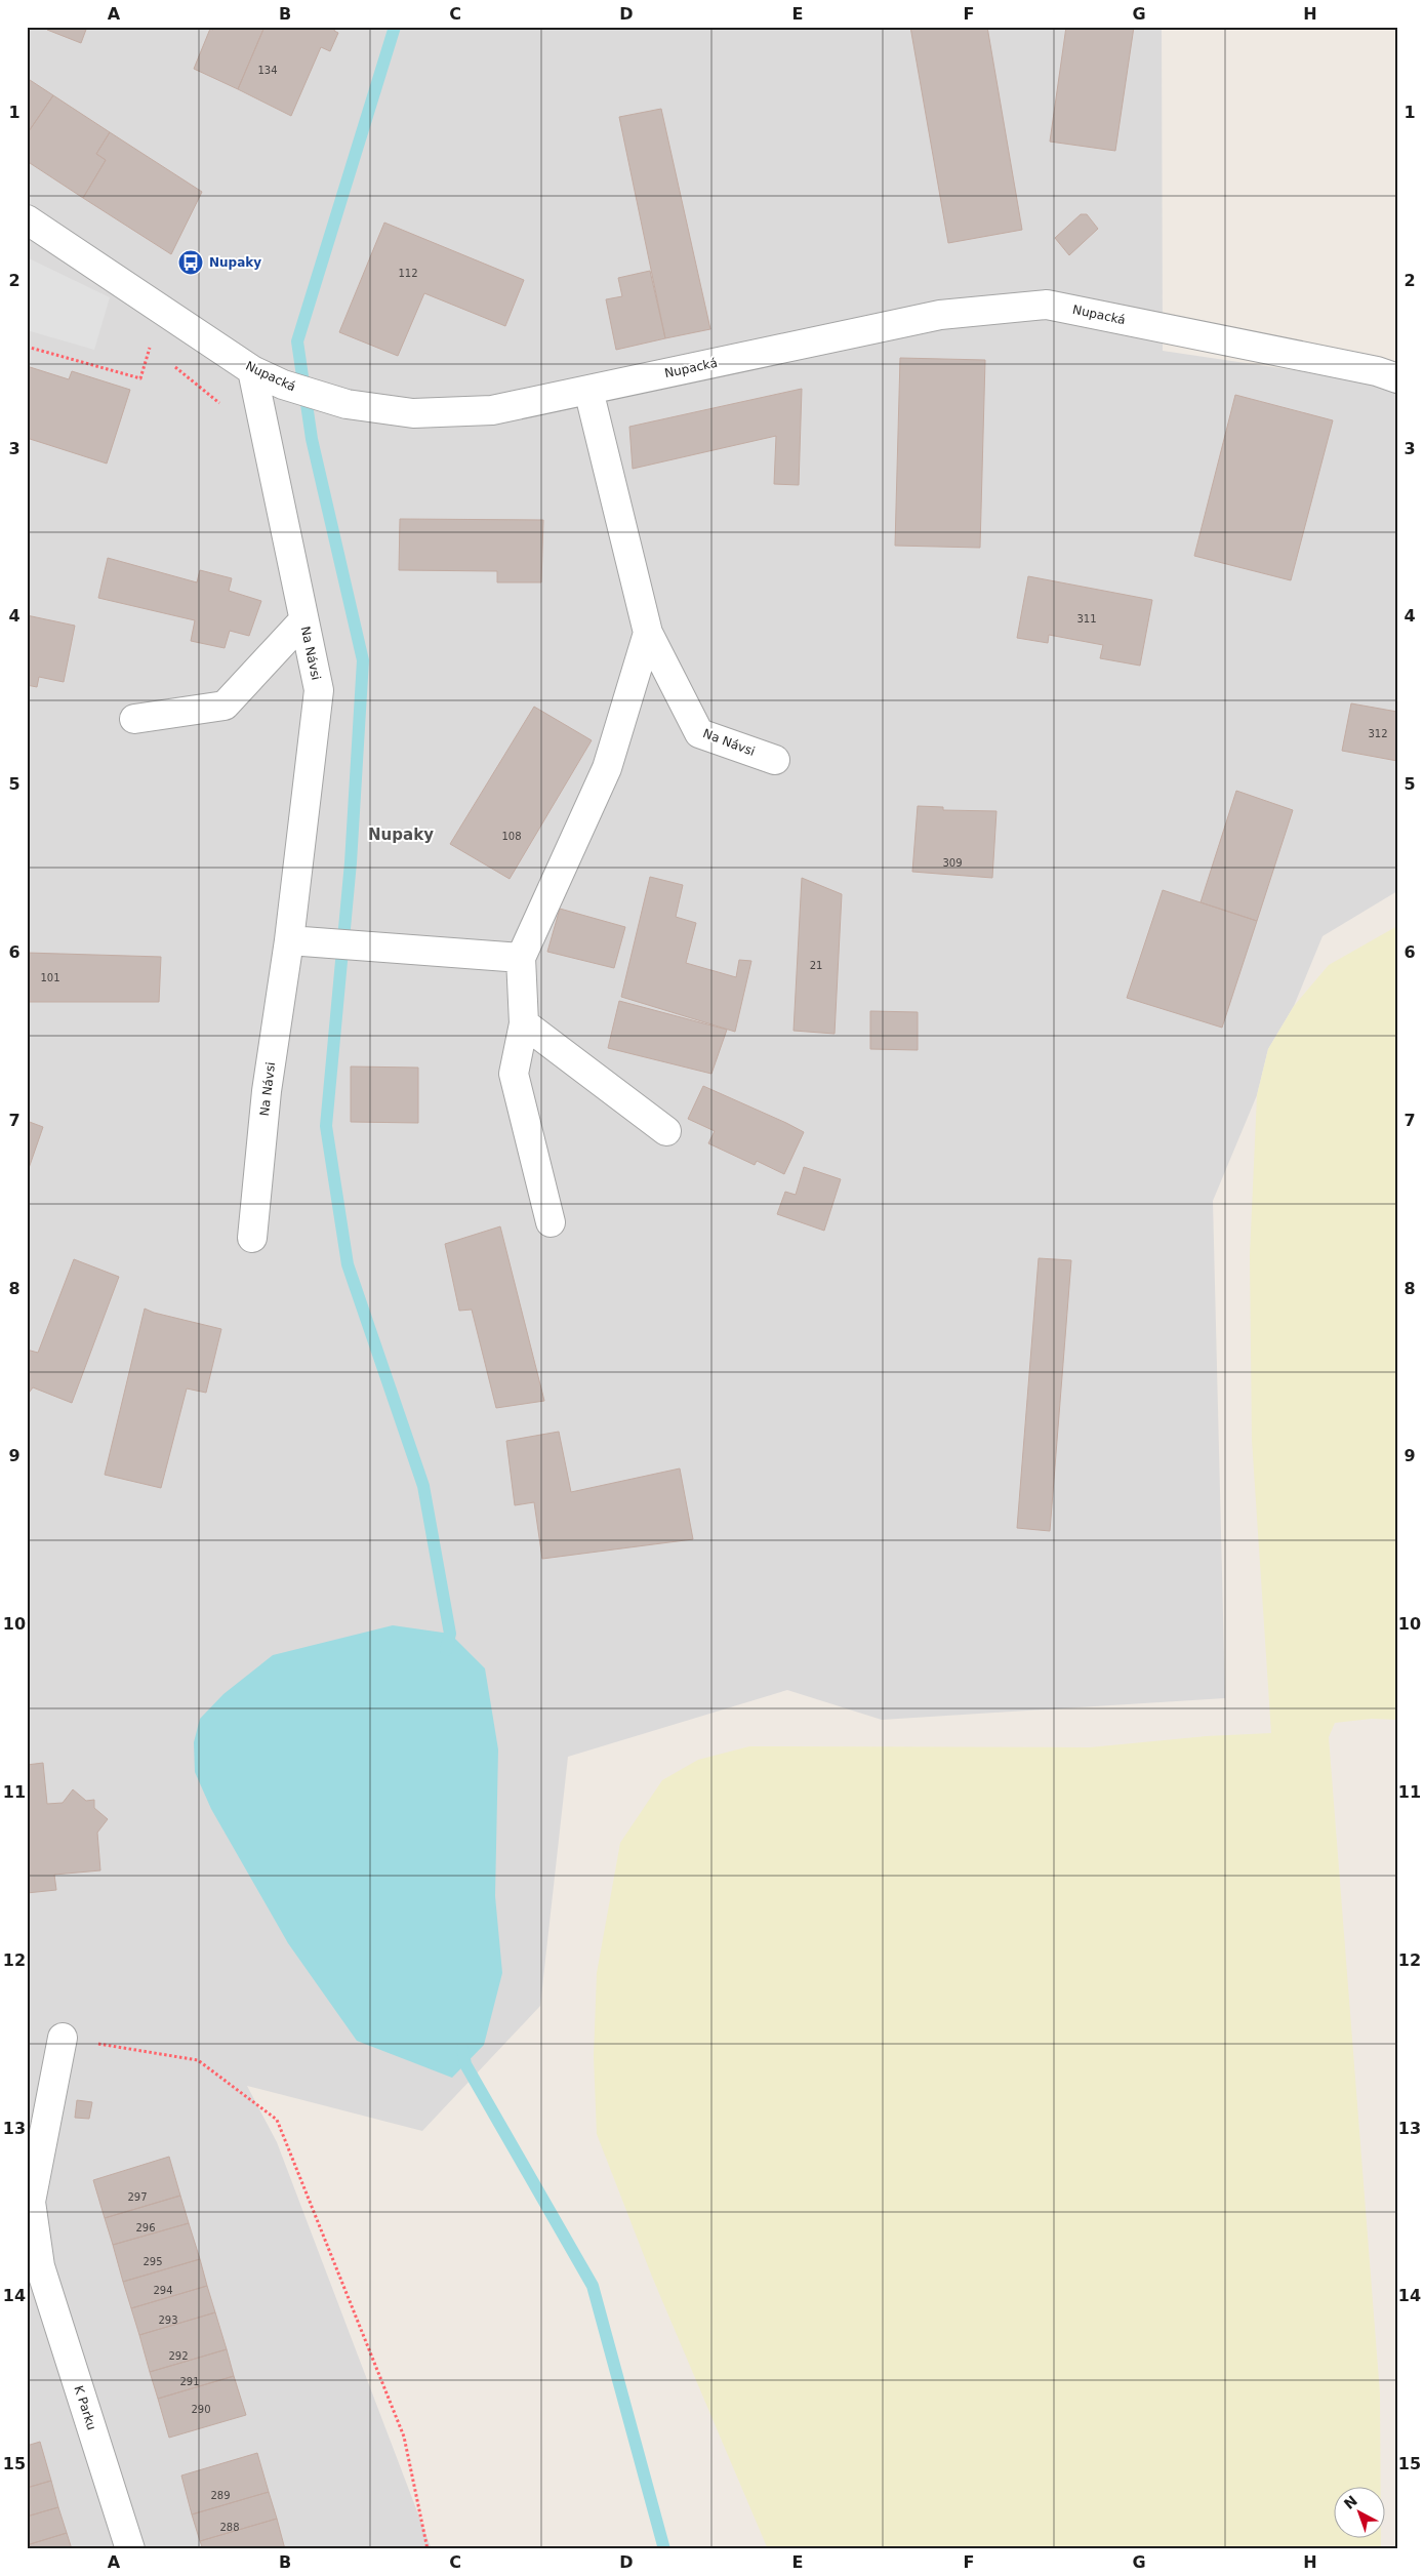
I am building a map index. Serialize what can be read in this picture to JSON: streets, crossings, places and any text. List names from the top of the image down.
{
  "streets": {
    "street": ["Nupacká", "Na Návsi", "K Parku"]
  },
  "crossings": [
    ["Nupacká", "Na Návsi"]
  ],
  "districts": ["Nupaky"],
  "places": {
    "bus stop": ["Nupaky"]
  },
  "house_numbers": [
    "134",
    "112",
    "311",
    "312",
    "108",
    "309",
    "21",
    "101",
    "297",
    "296",
    "295",
    "294",
    "293",
    "292",
    "291",
    "290",
    "289",
    "288"
  ],
  "north": "top left",
  "grid": {
    "columns": [
      "A",
      "B",
      "C",
      "D",
      "E",
      "F",
      "G",
      "H"
    ],
    "rows": [
      "1",
      "2",
      "3",
      "4",
      "5",
      "6",
      "7",
      "8",
      "9",
      "10",
      "11",
      "12",
      "13",
      "14",
      "15"
    ]
  }
}
